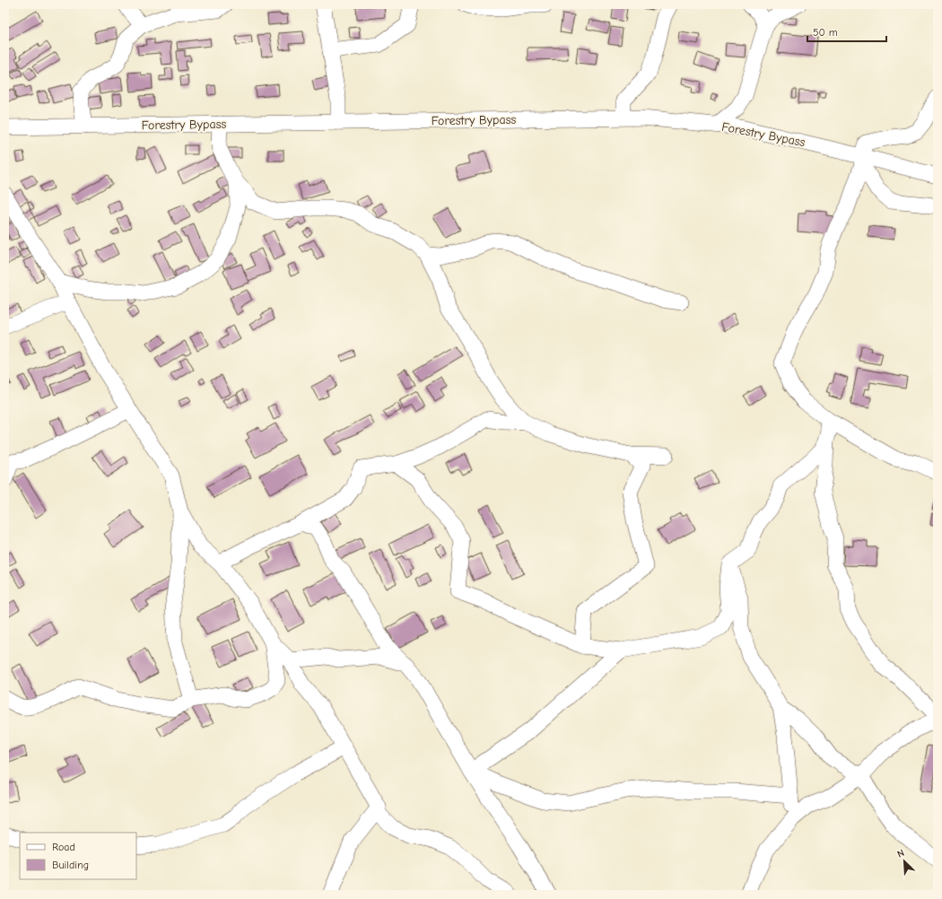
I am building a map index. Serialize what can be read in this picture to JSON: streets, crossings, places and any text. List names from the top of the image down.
{
  "streets": {
    "street": ["Forestry Bypass"]
  },
  "legend": ["Road", "Building"],
  "scale_bar": "50 m",
  "north": "top left"
}
